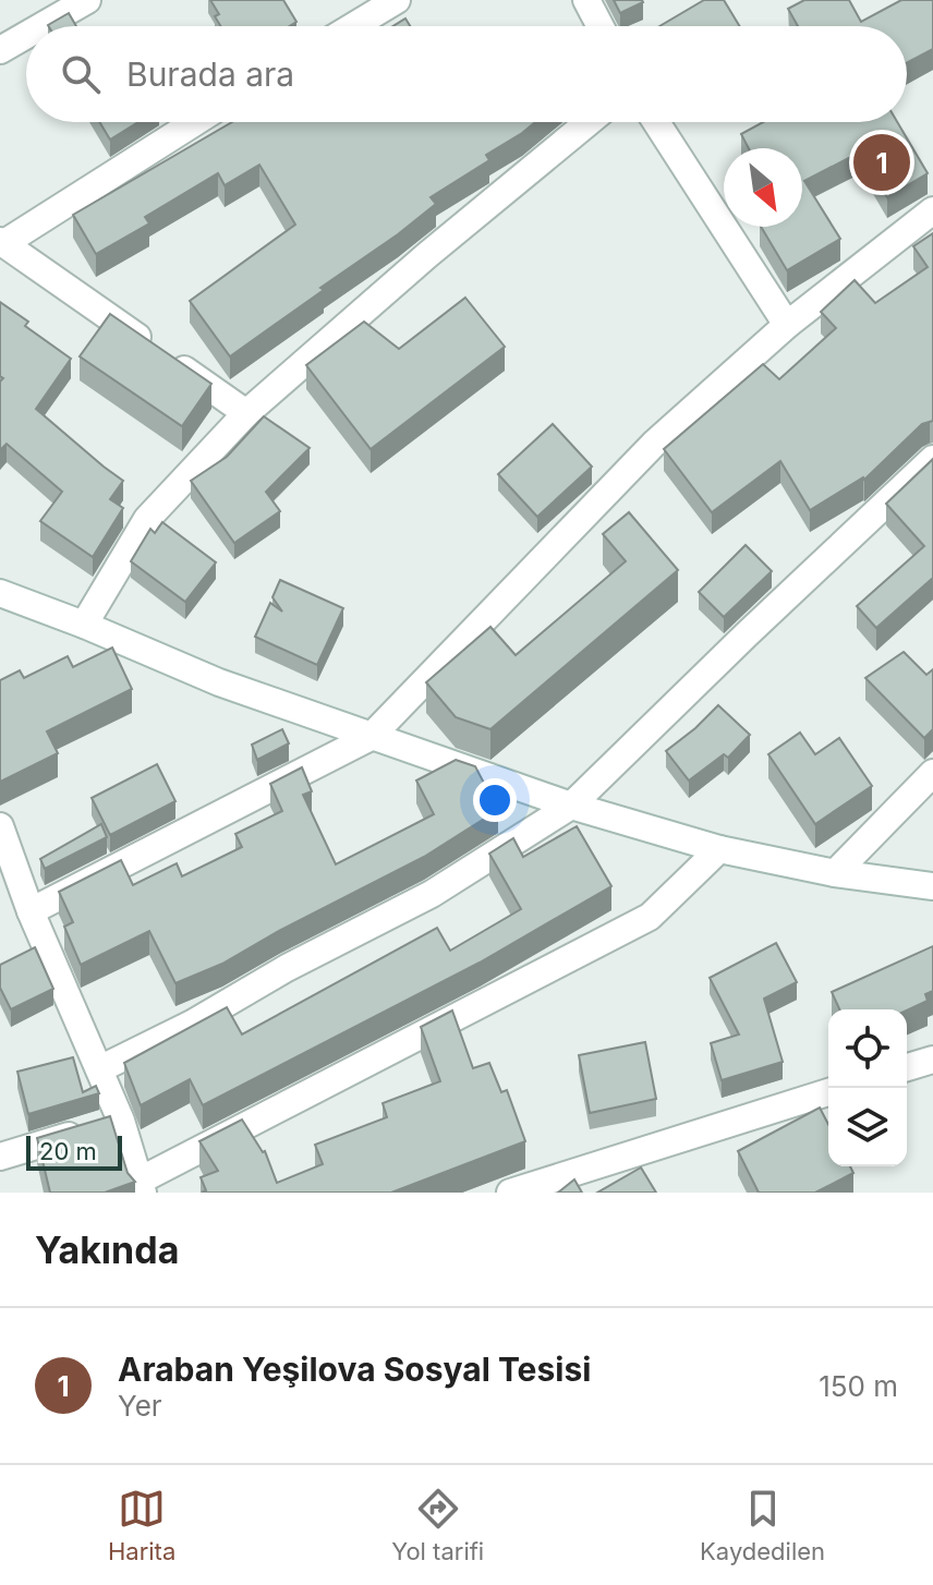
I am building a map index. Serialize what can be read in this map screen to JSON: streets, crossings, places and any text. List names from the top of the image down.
{
  "scale_bar": "20 m",
  "north": "bottom right",
  "page": {
    "search": "Burada ara",
    "pins": "1",
    "scale": "20 m",
    "heading": "Yakında",
    "list": [
      {
        "mark": "1",
        "name": "Araban Yeşilova Sosyal Tesisi",
        "note": "Yer",
        "value": "150 m"
      }
    ],
    "nav": ["Harita", "Yol tarifi", "Kaydedilen"]
  }
}
